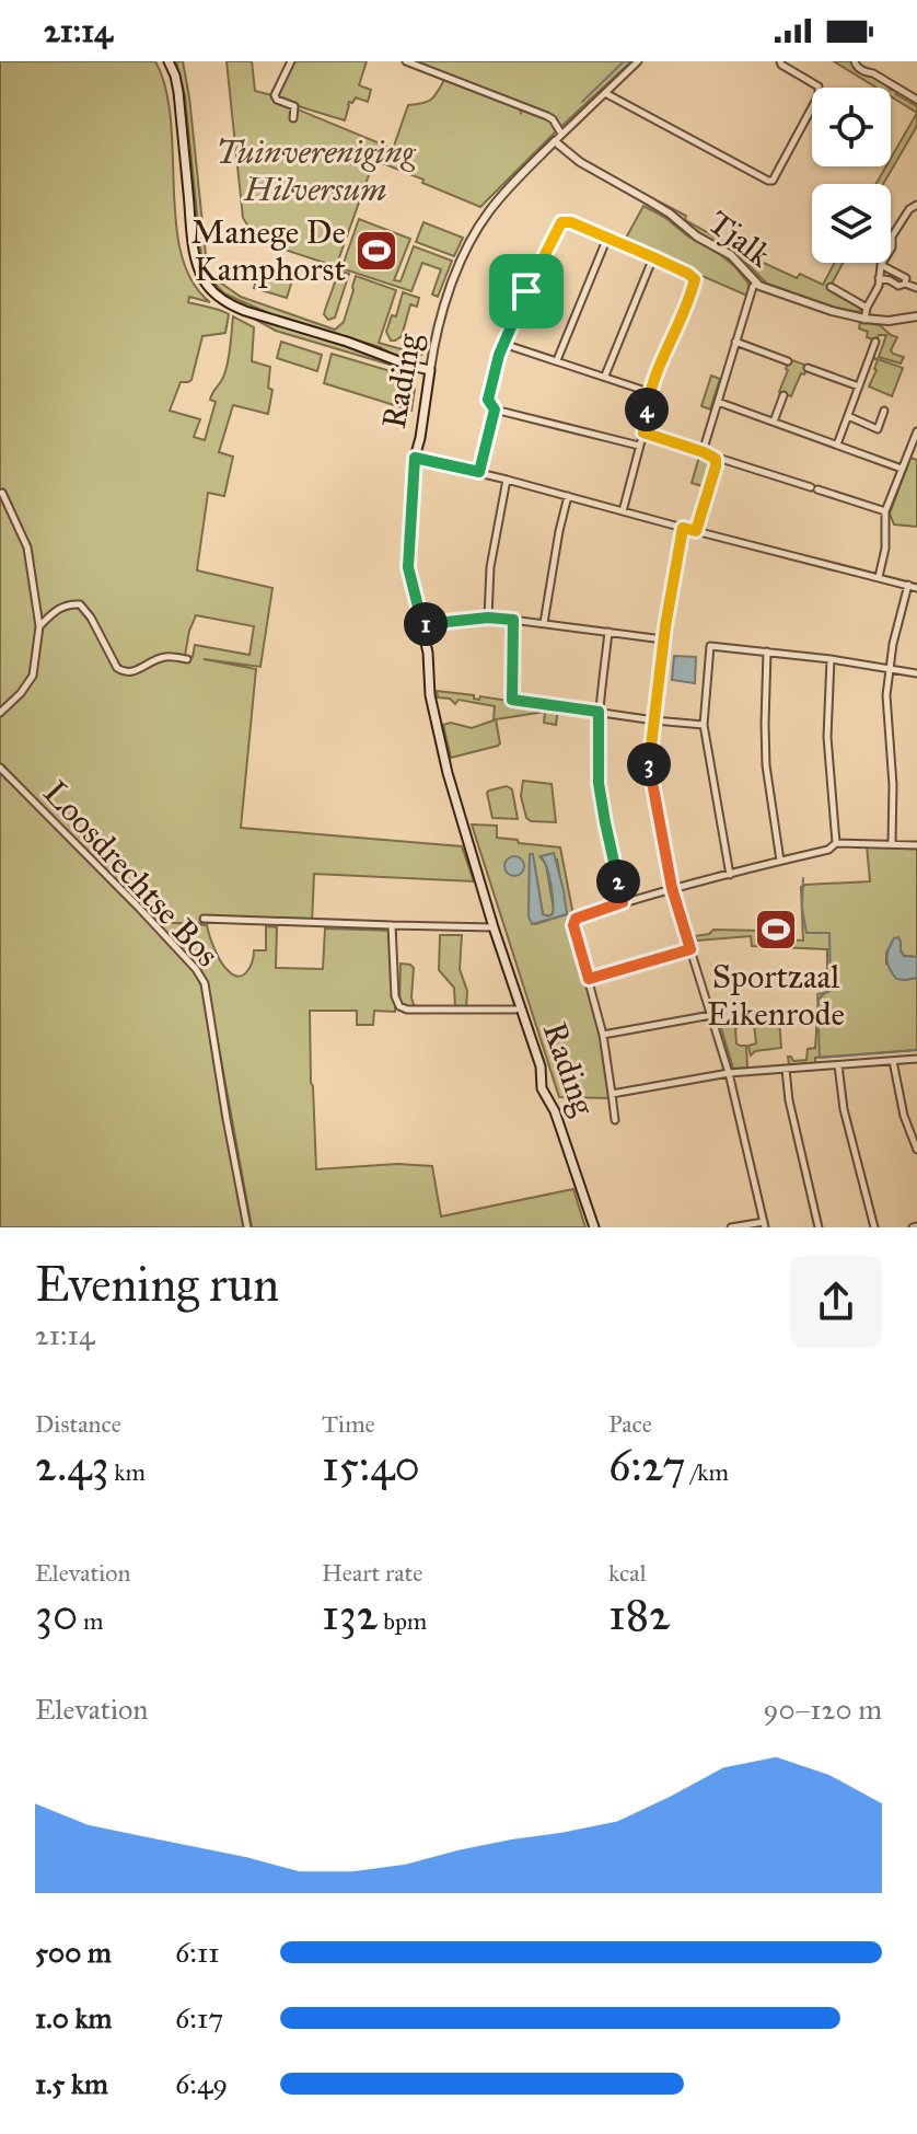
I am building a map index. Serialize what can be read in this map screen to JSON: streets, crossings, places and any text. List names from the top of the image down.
{
  "streets": {
    "main road": ["Rading"],
    "street": ["Tjalk", "Loosdrechtse Bos"]
  },
  "crossings": [
    ["Tjalk", "Rading"],
    ["Rading", "Loosdrechtse Bos"]
  ],
  "parks": ["Tuinvereniging Hilversum"],
  "places": {
    "sports": ["Manege De Kamphorst", "Sportzaal Eikenrode"]
  },
  "page": {
    "status": "21:14",
    "pins": [
      "4",
      "1",
      "3",
      "2"
    ],
    "heading": ["Evening run", "21:14"],
    "stats": [
      ["Distance", "2.43 km"],
      ["Time", "15:40"],
      ["Pace", "6:27 /km"],
      ["Elevation", "30 m"],
      ["Heart rate", "132 bpm"],
      ["kcal", "182"]
    ],
    "chart": ["Elevation", "90–120 m"],
    "list": [
      {
        "name": "500 m",
        "note": "6:11"
      },
      {
        "name": "1.0 km",
        "note": "6:17"
      },
      {
        "name": "1.5 km",
        "note": "6:49"
      }
    ]
  }
}
